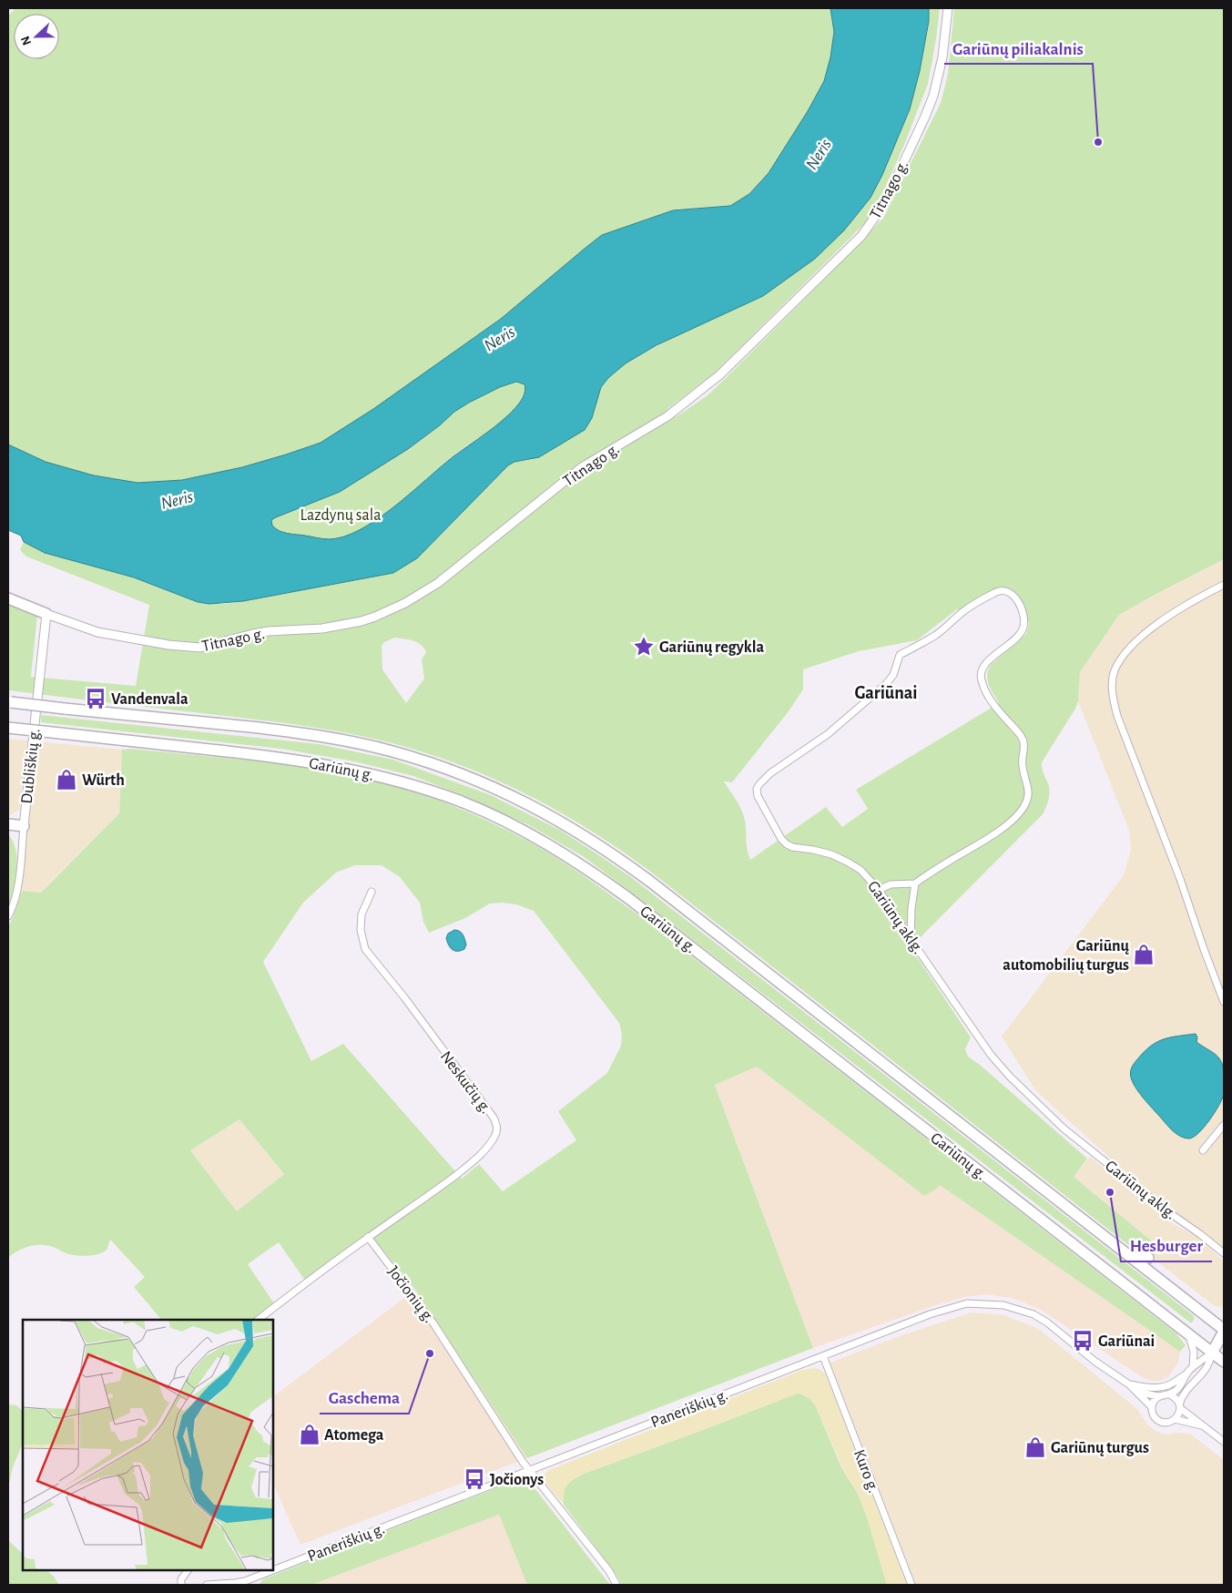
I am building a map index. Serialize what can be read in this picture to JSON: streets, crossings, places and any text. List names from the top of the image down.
{
  "streets": {
    "highway": ["Gariūnų g."],
    "street": [
      "Titnago g.",
      "Dubliškių g.",
      "Gariūnų aklg.",
      "Neskučių g.",
      "Jočionių g.",
      "Paneriškių g.",
      "Kuro g."
    ]
  },
  "crossings": [
    ["Titnago g.", "Dubliškių g."],
    ["Neskučių g.", "Jočionių g."],
    ["Jočionių g.", "Paneriškių g."],
    ["Paneriškių g.", "Kuro g."]
  ],
  "districts": ["Gariūnai"],
  "water": ["Neris"],
  "parks": ["Lazdynų sala"],
  "places": {
    "other": ["Gariūnų piliakalnis", "Hesburger", "Gaschema"],
    "place": ["Gariūnų regykla"],
    "bus stop": ["Vandenvala", "Gariūnai", "Jočionys"],
    "shop": [
      "Würth",
      "Gariūnų automobilių turgus",
      "Atomega",
      "Gariūnų turgus"
    ]
  },
  "north": "left"
}
